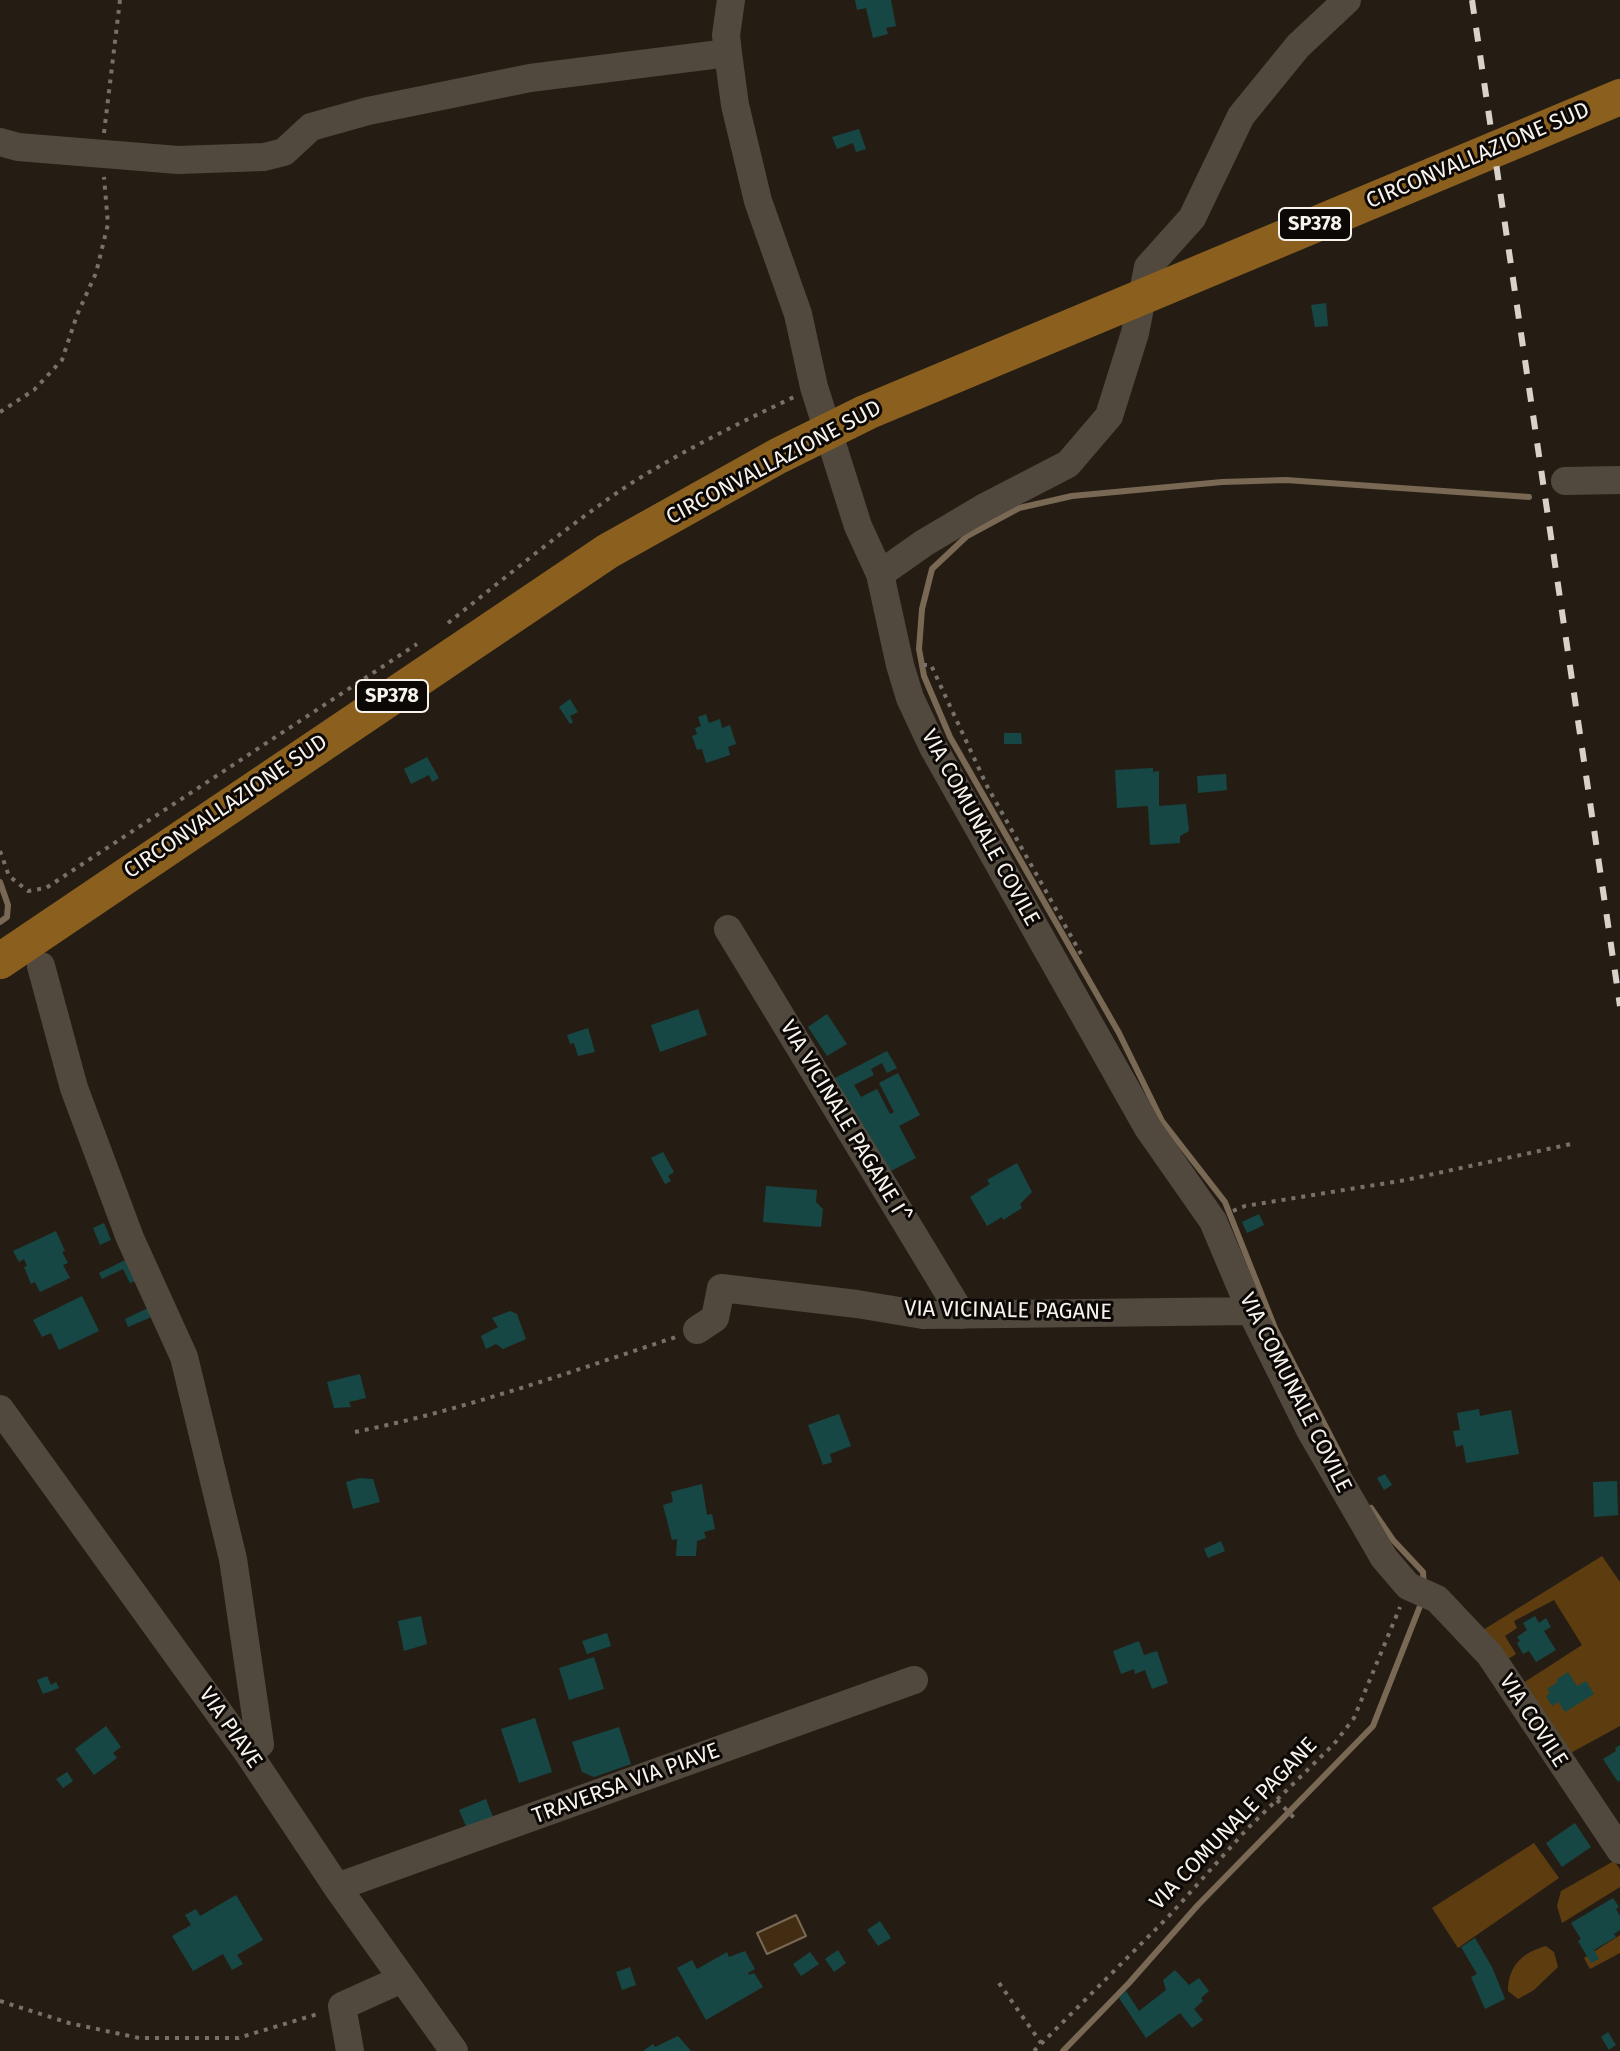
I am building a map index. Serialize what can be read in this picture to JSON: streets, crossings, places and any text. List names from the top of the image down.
{
  "streets": {
    "main road": ["CIRCONVALLAZIONE SUD", "SP378"],
    "street": [
      "VIA COMUNALE COVILE",
      "VIA VICINALE PAGANE I^",
      "VIA VICINALE PAGANE",
      "VIA COVILE",
      "VIA PIAVE",
      "TRAVERSA VIA PIAVE"
    ],
    "path": ["VIA COMUNALE PAGANE"]
  },
  "crossings": [
    ["VIA COMUNALE COVILE", "VIA VICINALE PAGANE"],
    ["VIA COMUNALE COVILE", "VIA COVILE"],
    ["VIA COMUNALE COVILE", "VIA COMUNALE PAGANE"],
    ["VIA VICINALE PAGANE I^", "VIA VICINALE PAGANE"],
    ["VIA COVILE", "VIA COMUNALE PAGANE"],
    ["VIA PIAVE", "TRAVERSA VIA PIAVE"]
  ]
}
